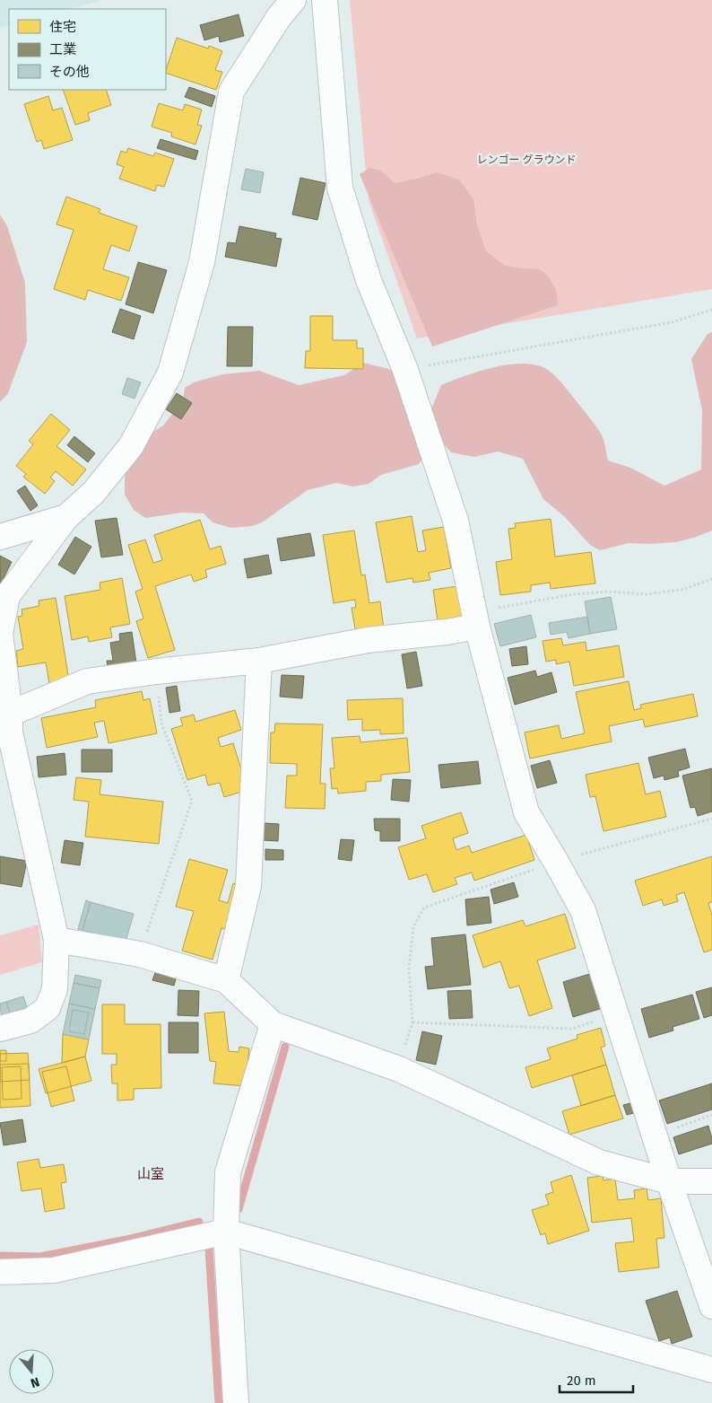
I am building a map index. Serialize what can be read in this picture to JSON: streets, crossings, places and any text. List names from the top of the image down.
{
  "districts": ["山室"],
  "parks": ["レンゴー グラウンド"],
  "legend": ["住宅", "工業", "その他"],
  "scale_bar": "20 m",
  "north": "bottom"
}
